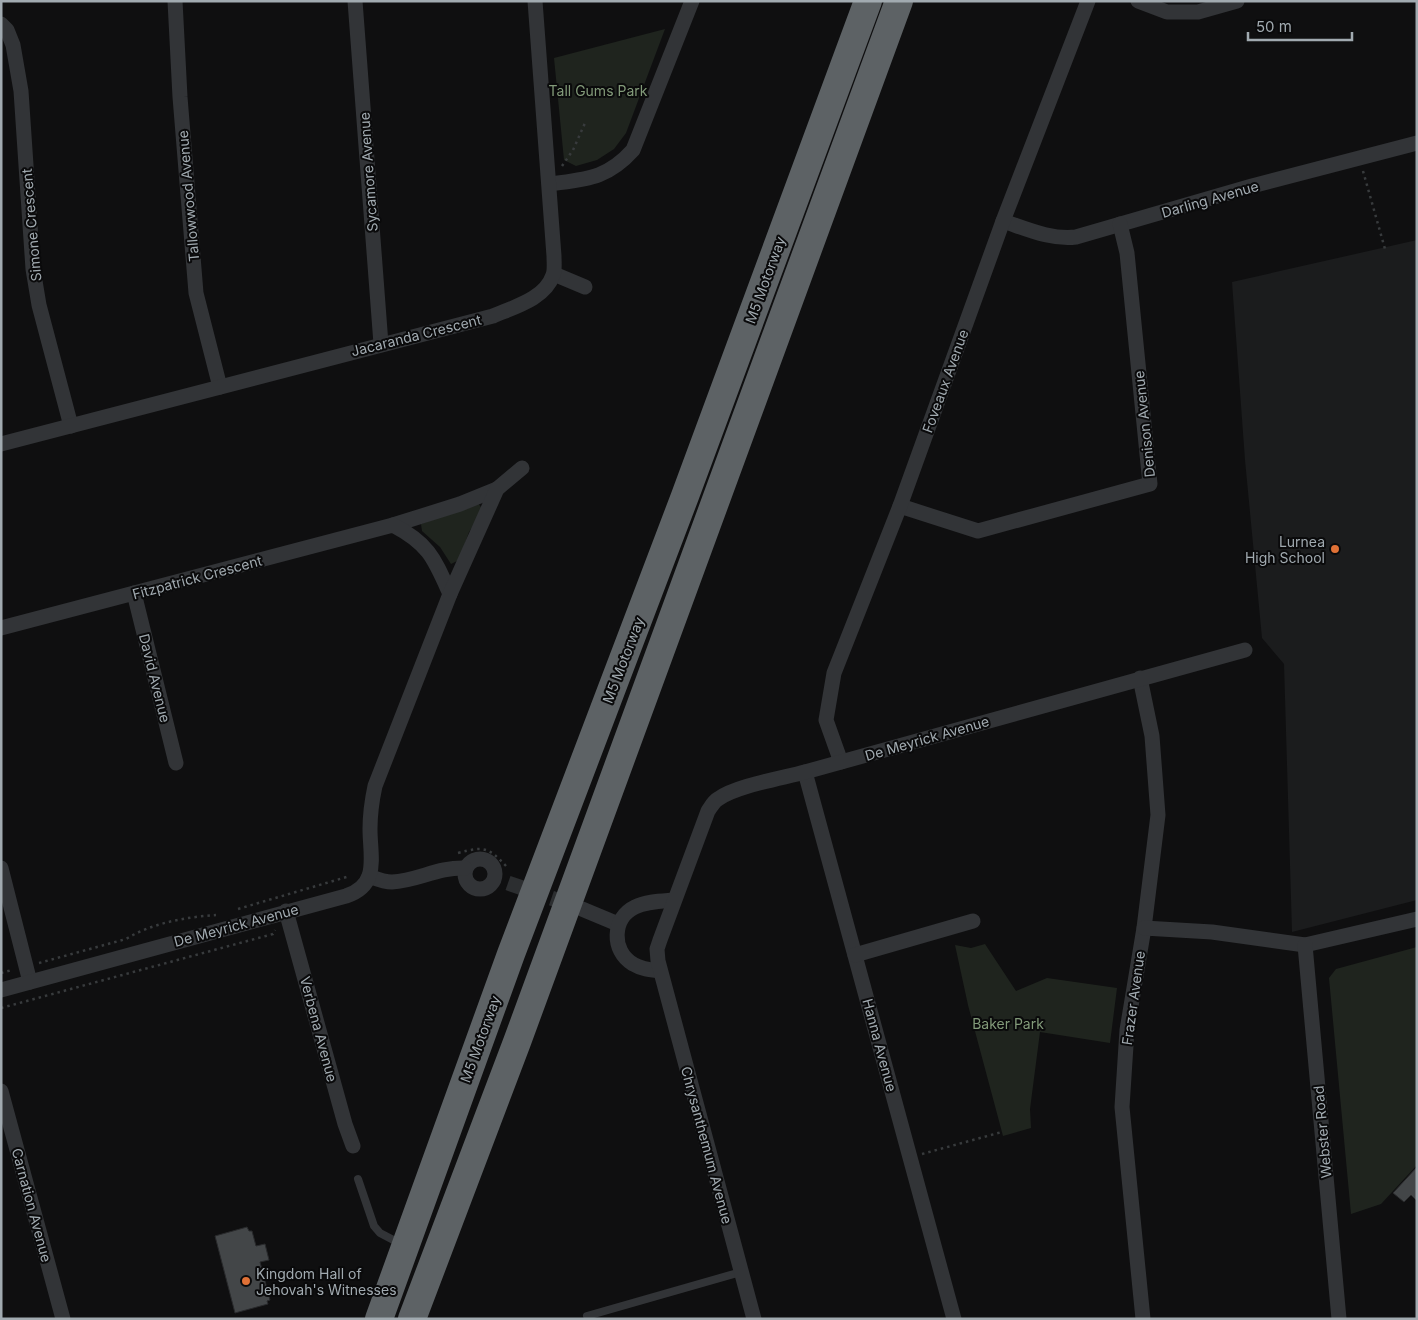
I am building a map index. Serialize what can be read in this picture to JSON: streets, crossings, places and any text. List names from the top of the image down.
{
  "streets": {
    "highway": ["M5 Motorway"],
    "street": [
      "Sycamore Avenue",
      "Tallowwood Avenue",
      "Darling Avenue",
      "Simone Crescent",
      "Jacaranda Crescent",
      "Foveaux Avenue",
      "Denison Avenue",
      "Fitzpatrick Crescent",
      "David Avenue",
      "De Meyrick Avenue",
      "Frazer Avenue",
      "Verbena Avenue",
      "Hanna Avenue",
      "Webster Road",
      "Chrysanthemum Avenue",
      "Carnation Avenue"
    ]
  },
  "crossings": [
    ["Sycamore Avenue", "Jacaranda Crescent"],
    ["Tallowwood Avenue", "Jacaranda Crescent"],
    ["Darling Avenue", "Foveaux Avenue"],
    ["Darling Avenue", "Denison Avenue"],
    ["Simone Crescent", "Jacaranda Crescent"],
    ["Foveaux Avenue", "Denison Avenue"],
    ["Foveaux Avenue", "De Meyrick Avenue"],
    ["Fitzpatrick Crescent", "David Avenue"],
    ["Fitzpatrick Crescent", "De Meyrick Avenue"],
    ["De Meyrick Avenue", "Frazer Avenue"],
    ["De Meyrick Avenue", "Verbena Avenue"],
    ["De Meyrick Avenue", "Hanna Avenue"],
    ["De Meyrick Avenue", "Chrysanthemum Avenue"]
  ],
  "parks": ["Tall Gums Park", "Baker Park"],
  "places": ["Lurnea High School", "Kingdom Hall of Jehovah's Witnesses"],
  "scale_bar": "50 m"
}
